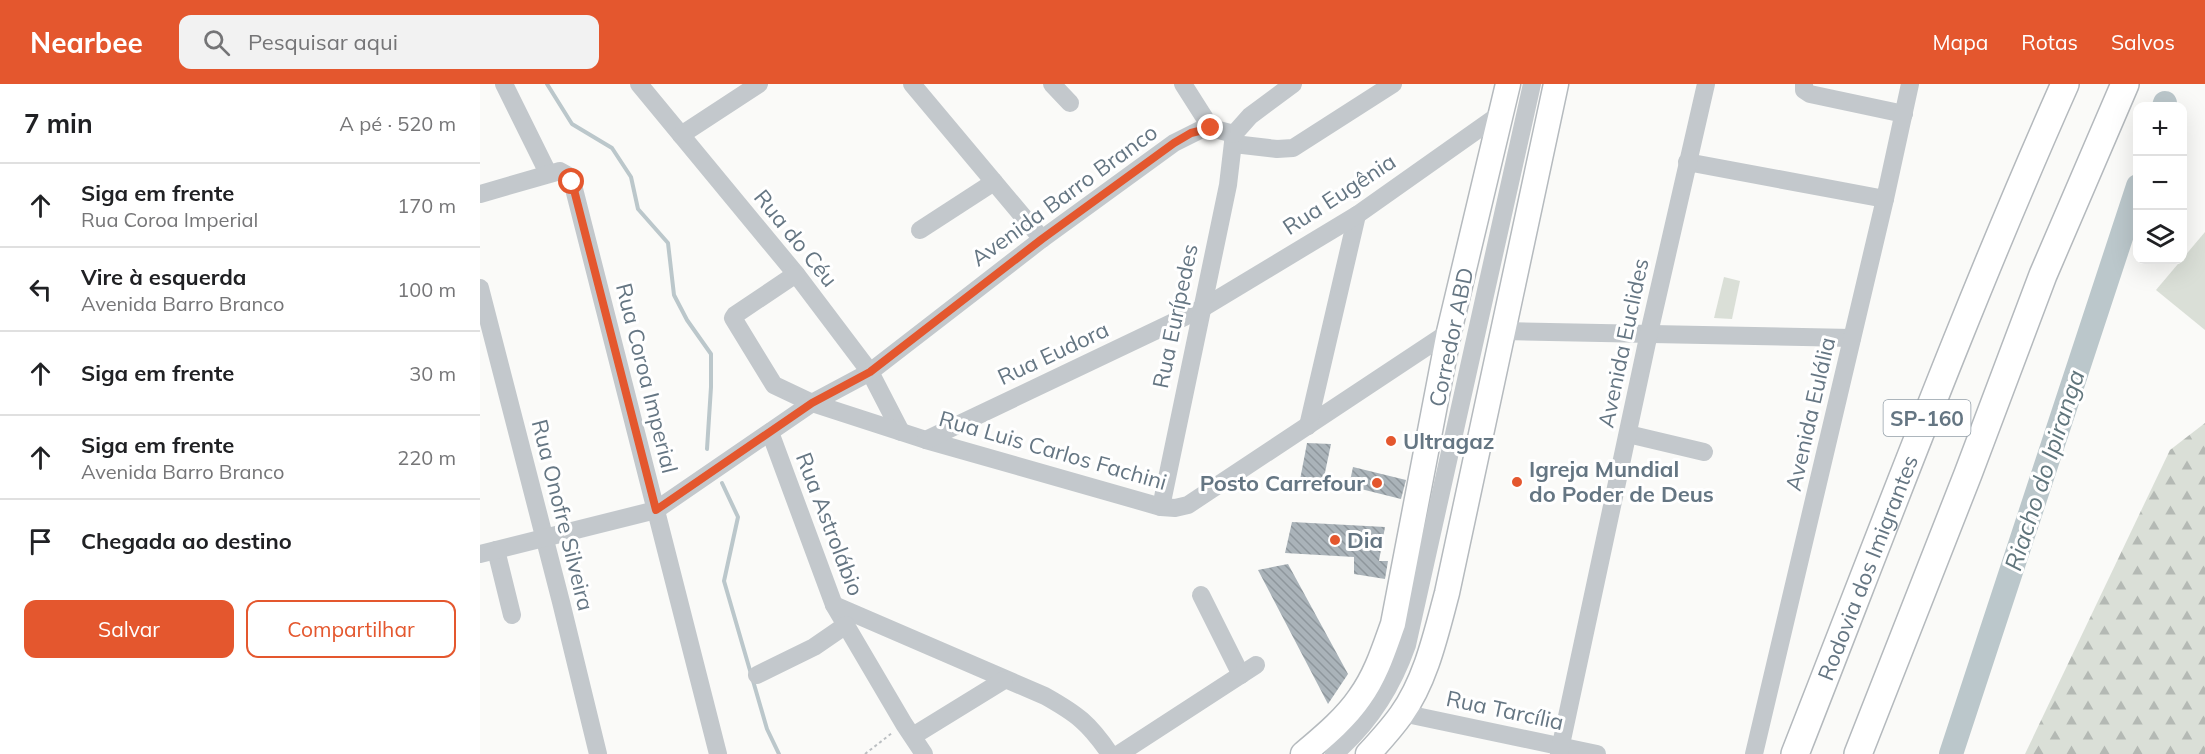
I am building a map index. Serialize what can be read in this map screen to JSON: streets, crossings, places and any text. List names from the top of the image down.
{
  "streets": {
    "highway": ["SP-160", "Rodovia dos Imigrantes"],
    "street": [
      "Rua Eugênia",
      "Avenida Barro Branco",
      "Rua do Céu",
      "Rua Eurípedes",
      "Corredor ABD",
      "Avenida Euclides",
      "Rua Eudora",
      "Rua Coroa Imperial",
      "Avenida Eulália",
      "Rua Luis Carlos Fachini",
      "Rua Onofre Silveira",
      "Rua Astrolábio",
      "Rua Tarcília"
    ]
  },
  "crossings": [
    ["Rua Eugênia", "Rua Eurípedes"],
    ["Rua Eugênia", "Rua Eudora"],
    ["Avenida Barro Branco", "Rua do Céu"],
    ["Avenida Barro Branco", "Rua Luis Carlos Fachini"],
    ["Rua do Céu", "Rua Luis Carlos Fachini"],
    ["Rua Eurípedes", "Rua Eudora"],
    ["Rua Eurípedes", "Rua Luis Carlos Fachini"],
    ["Avenida Euclides", "Rua Tarcília"],
    ["Rua Eudora", "Rua Luis Carlos Fachini"]
  ],
  "water": ["Riacho do Ipiranga"],
  "places": [
    "Ultragaz",
    "Igreja Mundial do Poder de Deus",
    "Posto Carrefour",
    "Dia"
  ],
  "page": {
    "header": "Nearbee",
    "search": "Pesquisar aqui",
    "nav": ["Mapa", "Rotas", "Salvos"],
    "heading": ["7 min", "A pé · 520 m"],
    "map_buttons": ["+", "−"],
    "list": [
      ["Siga em frente", "Rua Coroa Imperial", "170 m"],
      ["Vire à esquerda", "Avenida Barro Branco", "100 m"],
      ["Siga em frente", "30 m"],
      ["Siga em frente", "Avenida Barro Branco", "220 m"],
      "Chegada ao destino"
    ],
    "buttons": ["Salvar", "Compartilhar"]
  }
}
